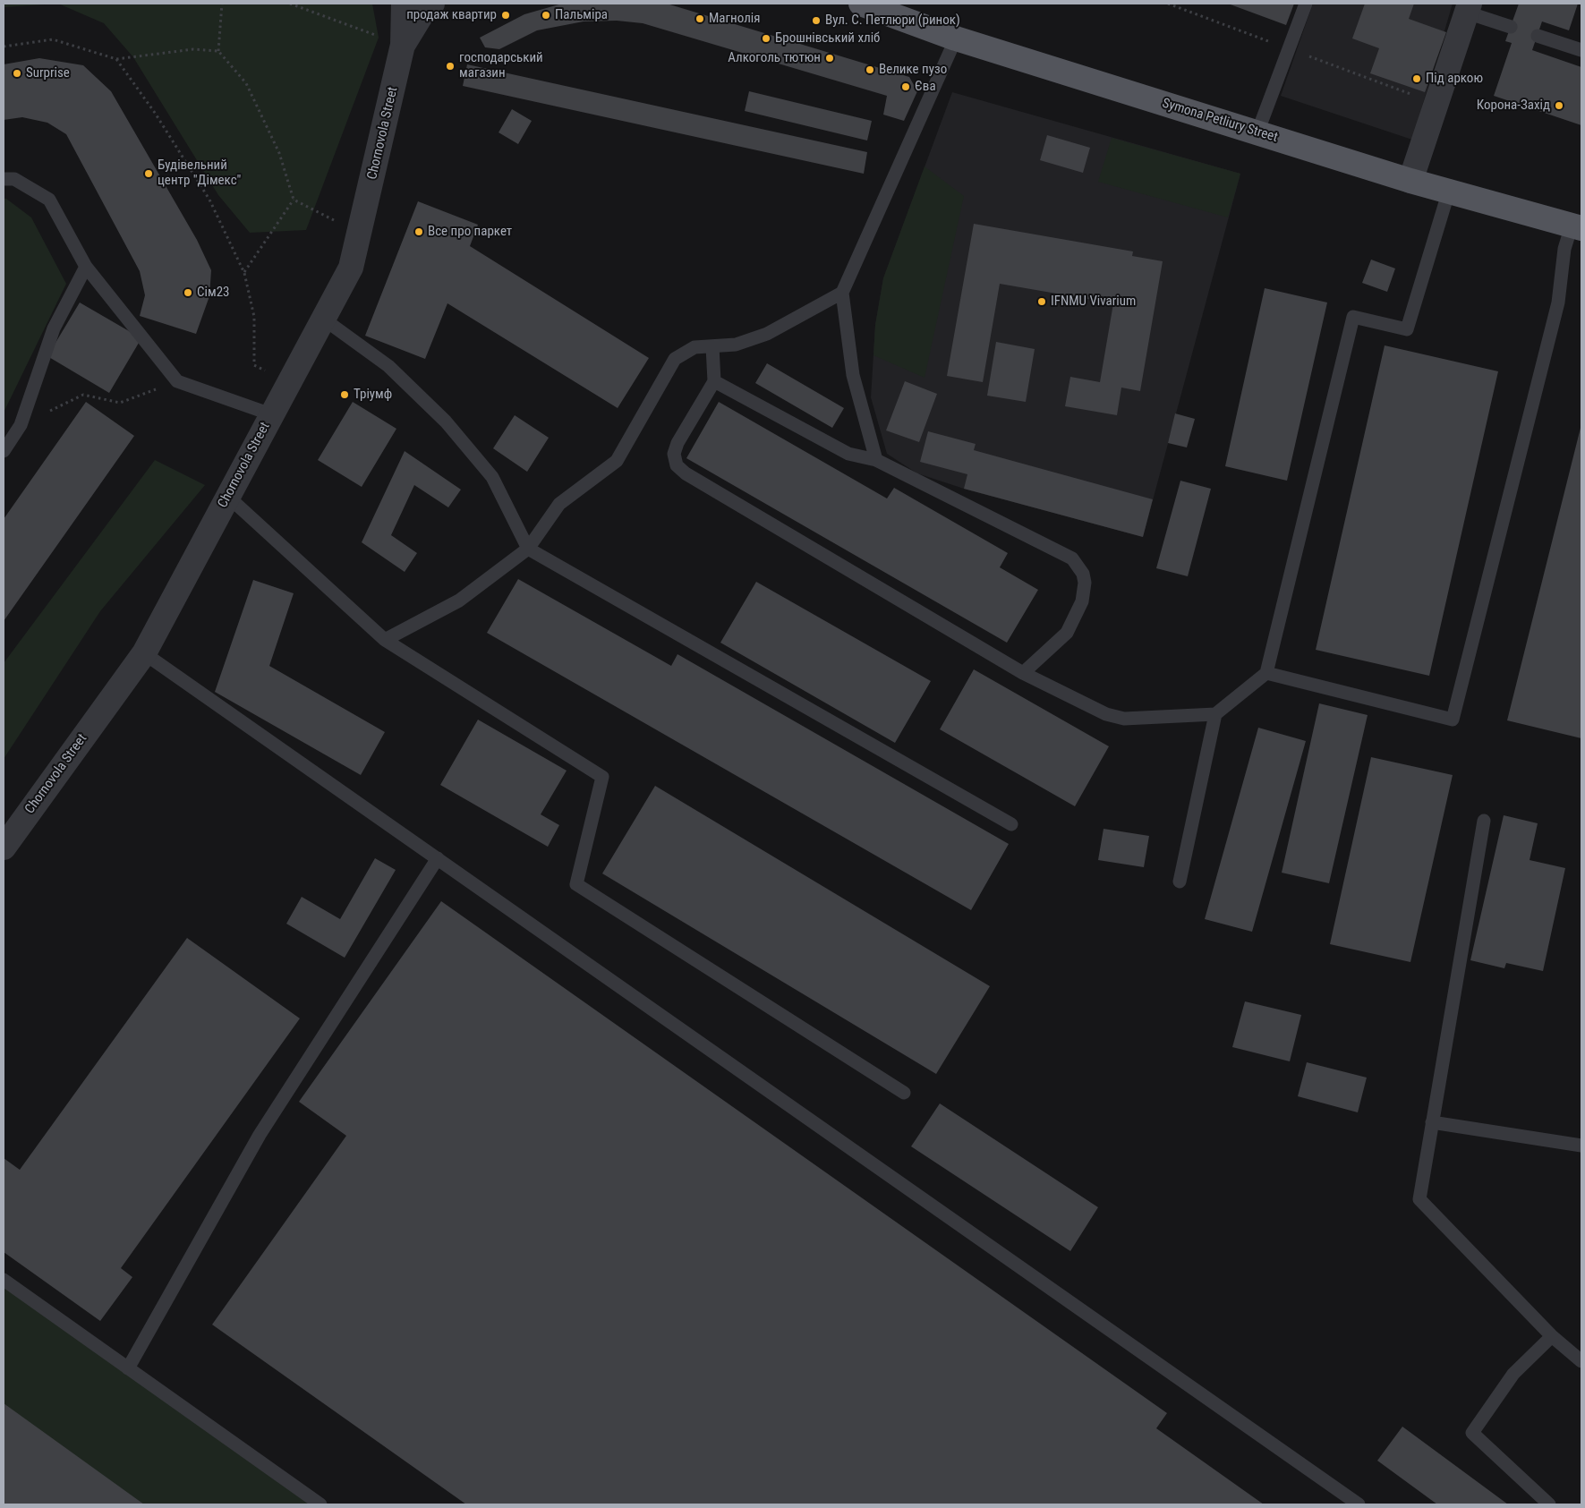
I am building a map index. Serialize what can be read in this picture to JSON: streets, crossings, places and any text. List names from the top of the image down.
{
  "streets": {
    "main road": ["Symona Petliury Street"],
    "street": ["Chornovola Street"]
  },
  "places": [
    "продаж квартир",
    "Пальміра",
    "Магнолія",
    "Вул. С. Петлюри (ринок)",
    "Брошнівський хліб",
    "Алкоголь тютюн",
    "господарський магазин",
    "Велике пузо",
    "Surprise",
    "Під аркою",
    "Єва",
    "Корона-Захід",
    "Будівельний центр \"Дімекс\"",
    "Все про паркет",
    "Сім23",
    "IFNMU Vivarium",
    "Тріумф"
  ]
}
